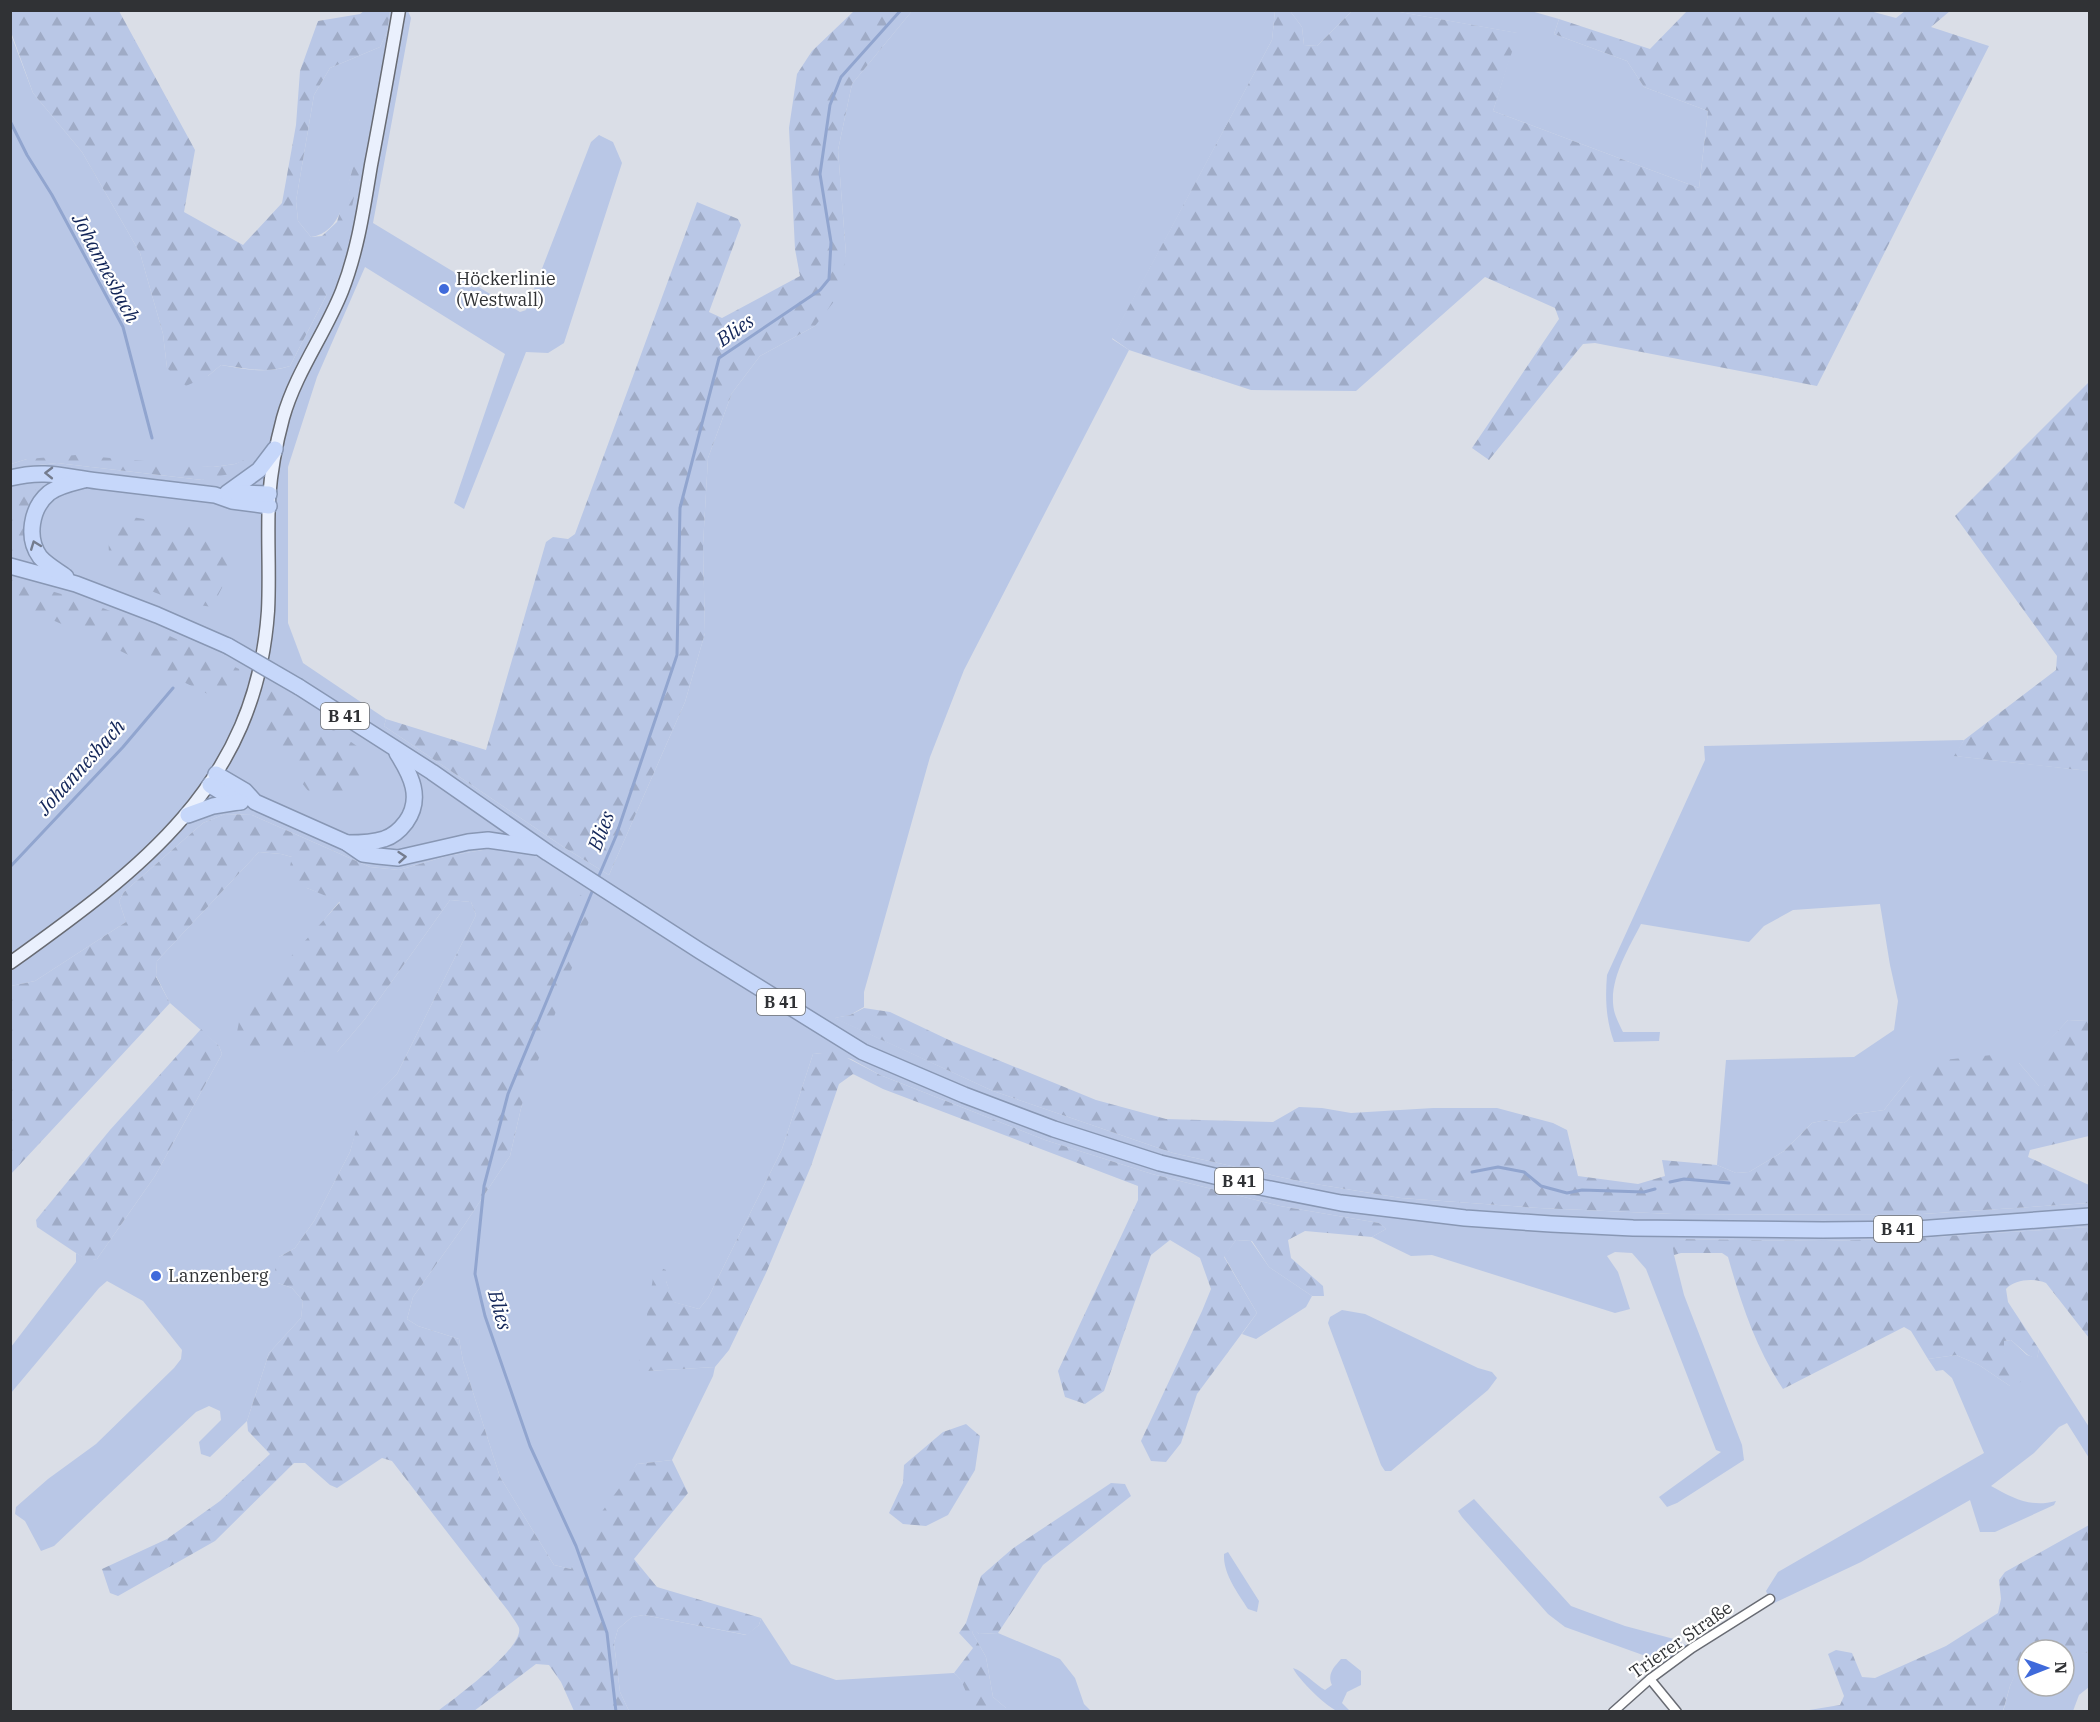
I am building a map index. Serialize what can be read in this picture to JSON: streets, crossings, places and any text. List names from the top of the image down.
{
  "streets": {
    "highway": ["B 41"],
    "street": ["Trierer Straße"]
  },
  "water": ["Johannesbach", "Blies"],
  "places": ["Höckerlinie (Westwall)", "Lanzenberg"],
  "north": "right"
}
